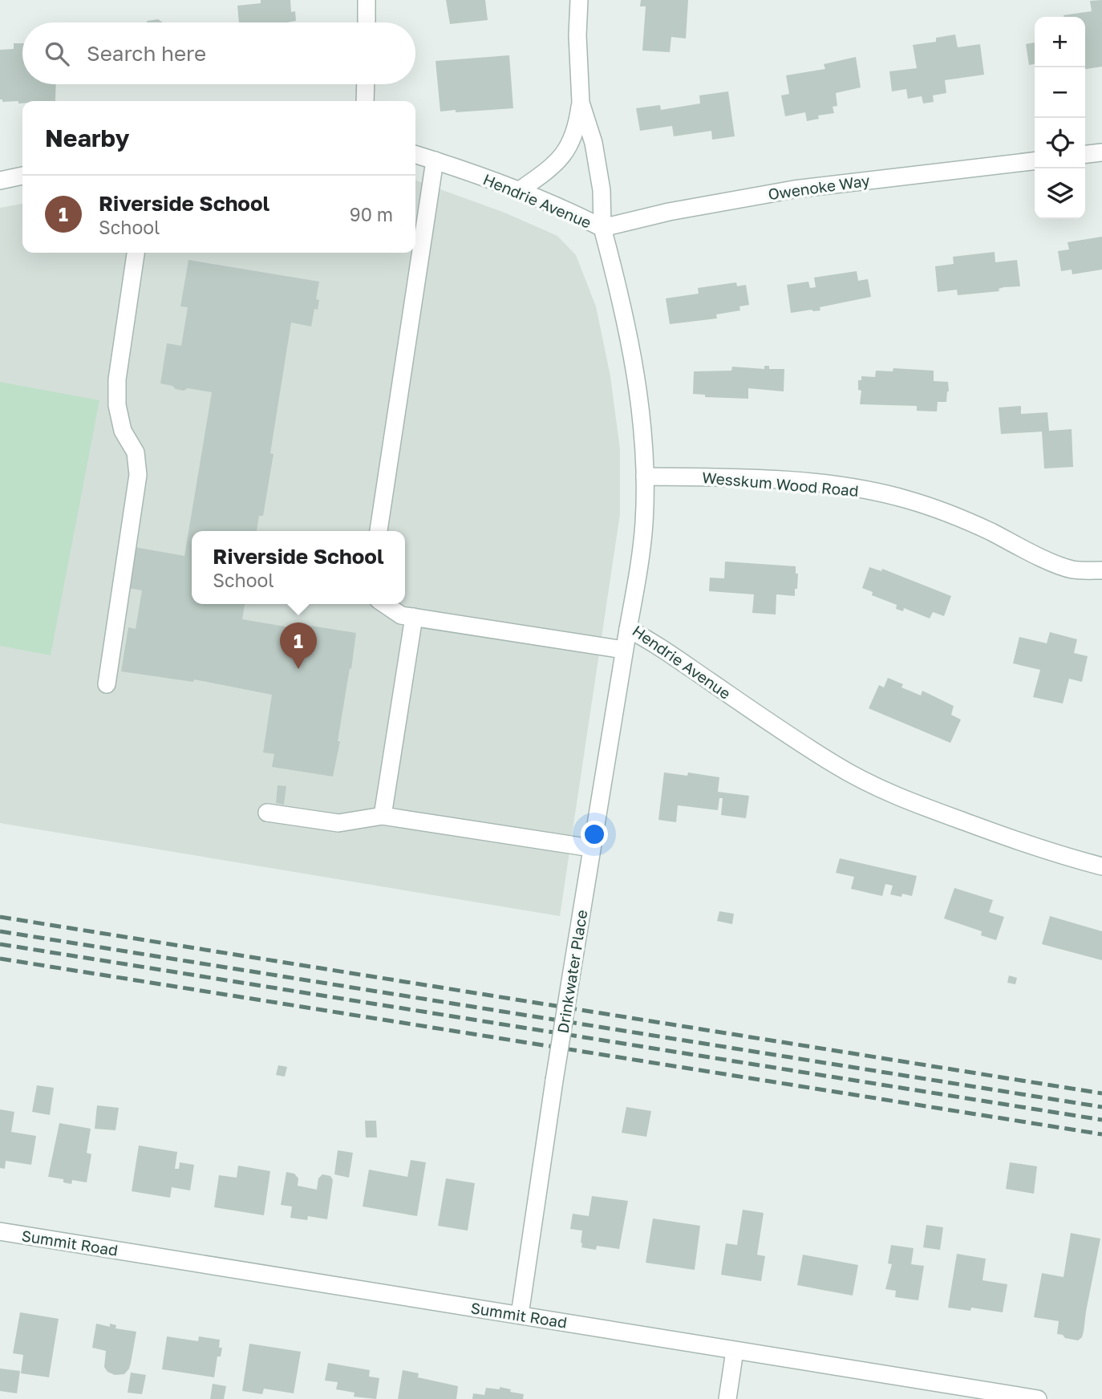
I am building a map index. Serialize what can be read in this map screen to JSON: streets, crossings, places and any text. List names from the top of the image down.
{
  "streets": {
    "street": [
      "Owenoke Way",
      "Hendrie Avenue",
      "Wesskum Wood Road",
      "Drinkwater Place",
      "Summit Road"
    ]
  },
  "crossings": [
    ["Owenoke Way", "Hendrie Avenue"],
    ["Hendrie Avenue", "Wesskum Wood Road"],
    ["Hendrie Avenue", "Drinkwater Place"],
    ["Drinkwater Place", "Summit Road"]
  ],
  "page": {
    "map_buttons": ["+", "−"],
    "search": "Search here",
    "heading": "Nearby",
    "list": [
      {
        "mark": "1",
        "name": "Riverside School",
        "note": "School",
        "value": "90 m"
      }
    ],
    "popup": ["Riverside School", "School"],
    "pins": "1"
  }
}
